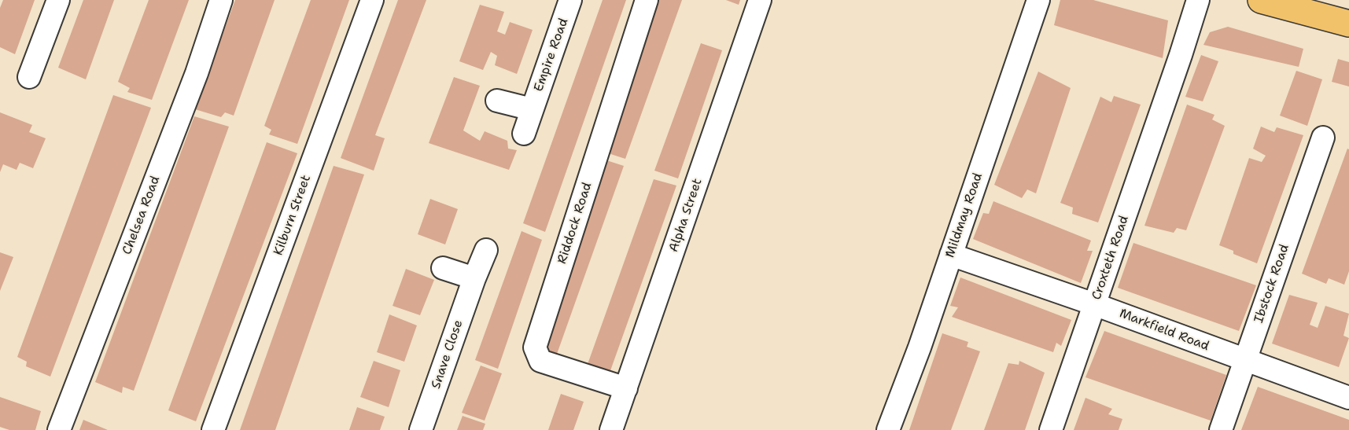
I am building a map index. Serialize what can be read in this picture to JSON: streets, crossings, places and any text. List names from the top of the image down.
{
  "streets": {
    "street": [
      "Empire Road",
      "Chelsea Road",
      "Kilburn Street",
      "Alpha Street",
      "Mildmay Road",
      "Riddock Road",
      "Croxteth Road",
      "Ibstock Road",
      "Markfield Road",
      "Snave Close"
    ]
  },
  "crossings": [
    ["Alpha Street", "Riddock Road"],
    ["Mildmay Road", "Markfield Road"],
    ["Croxteth Road", "Markfield Road"],
    ["Ibstock Road", "Markfield Road"]
  ]
}
